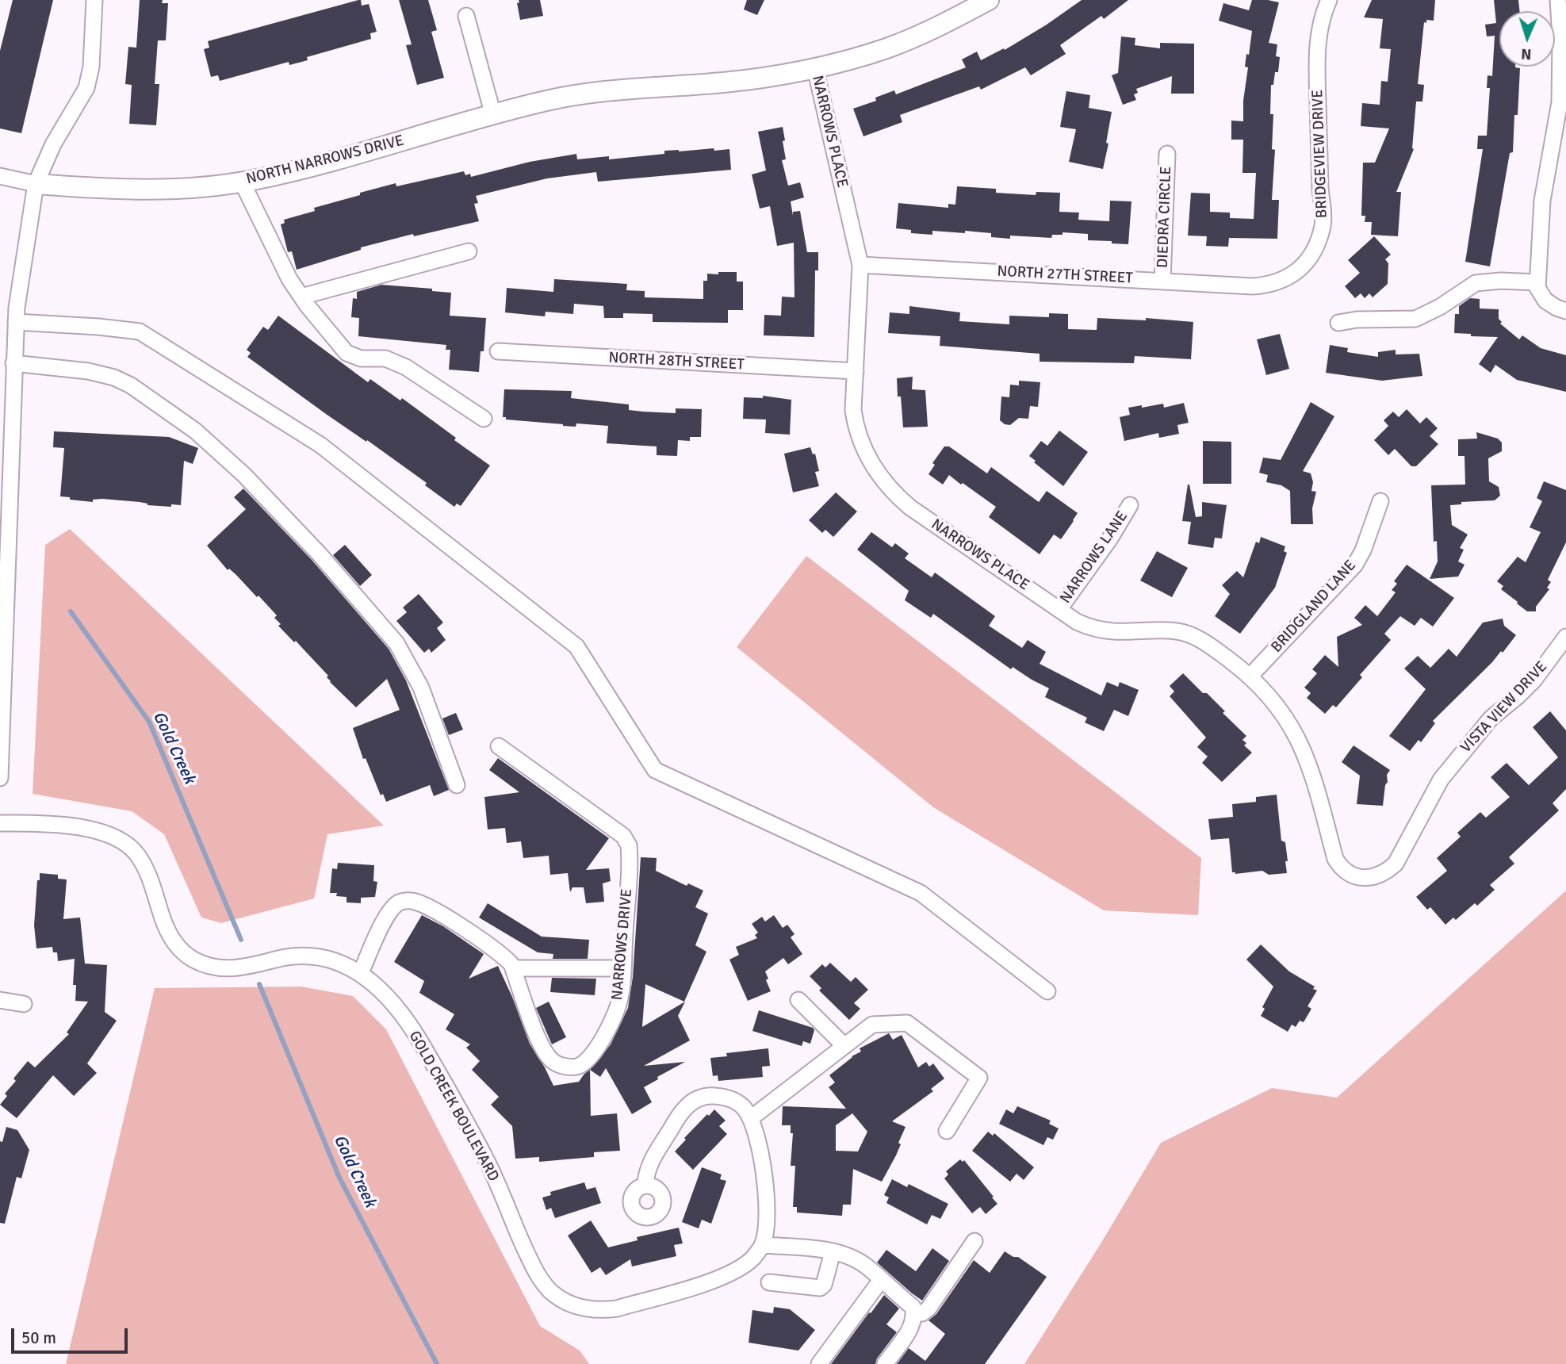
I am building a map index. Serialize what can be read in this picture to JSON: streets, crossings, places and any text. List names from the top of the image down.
{
  "streets": {
    "main road": ["NORTH NARROWS DRIVE"],
    "street": [
      "NARROWS PLACE",
      "BRIDGEVIEW DRIVE",
      "DIEDRA CIRCLE",
      "NORTH 27TH STREET",
      "NORTH 28TH STREET",
      "NARROWS LANE",
      "BRIDGLAND LANE",
      "VISTA VIEW DRIVE",
      "NARROWS DRIVE",
      "GOLD CREEK BOULEVARD"
    ]
  },
  "crossings": [
    ["NARROWS PLACE", "NORTH NARROWS DRIVE"],
    ["NARROWS PLACE", "NORTH 27TH STREET"],
    ["NARROWS PLACE", "NORTH 28TH STREET"],
    ["NARROWS PLACE", "NARROWS LANE"],
    ["NARROWS PLACE", "BRIDGLAND LANE"],
    ["NARROWS PLACE", "VISTA VIEW DRIVE"],
    ["BRIDGEVIEW DRIVE", "NORTH 27TH STREET"],
    ["DIEDRA CIRCLE", "NORTH 27TH STREET"],
    ["NARROWS DRIVE", "GOLD CREEK BOULEVARD"]
  ],
  "water": ["Gold Creek"],
  "scale_bar": "50 m",
  "north": "bottom"
}
